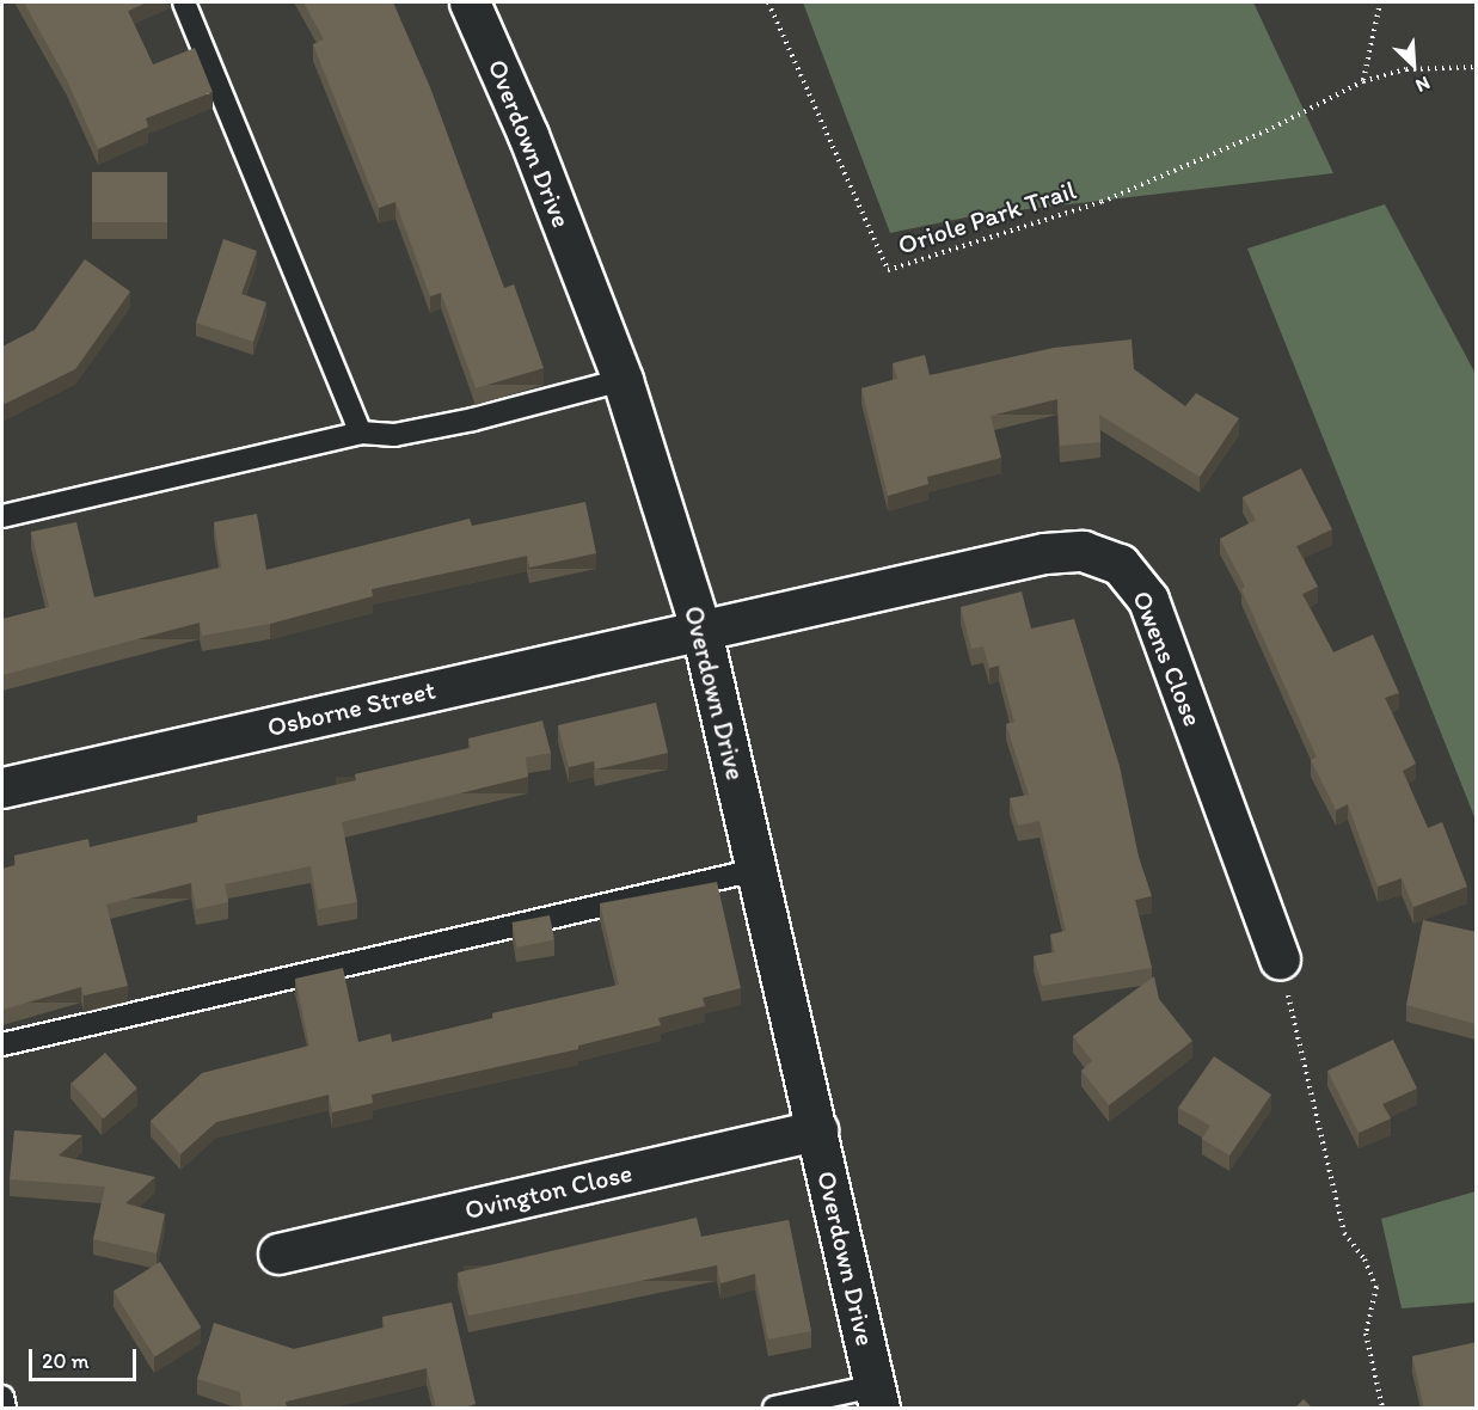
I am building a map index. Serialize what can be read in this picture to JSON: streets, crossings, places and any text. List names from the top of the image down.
{
  "streets": {
    "street": [
      "Overdown Drive",
      "Owens Close",
      "Osborne Street",
      "Ovington Close"
    ],
    "path": ["Oriole Park Trail"]
  },
  "crossings": [
    ["Overdown Drive", "Owens Close"],
    ["Overdown Drive", "Osborne Street"],
    ["Overdown Drive", "Ovington Close"],
    ["Owens Close", "Osborne Street"]
  ],
  "scale_bar": "20 m",
  "north": "bottom right"
}
